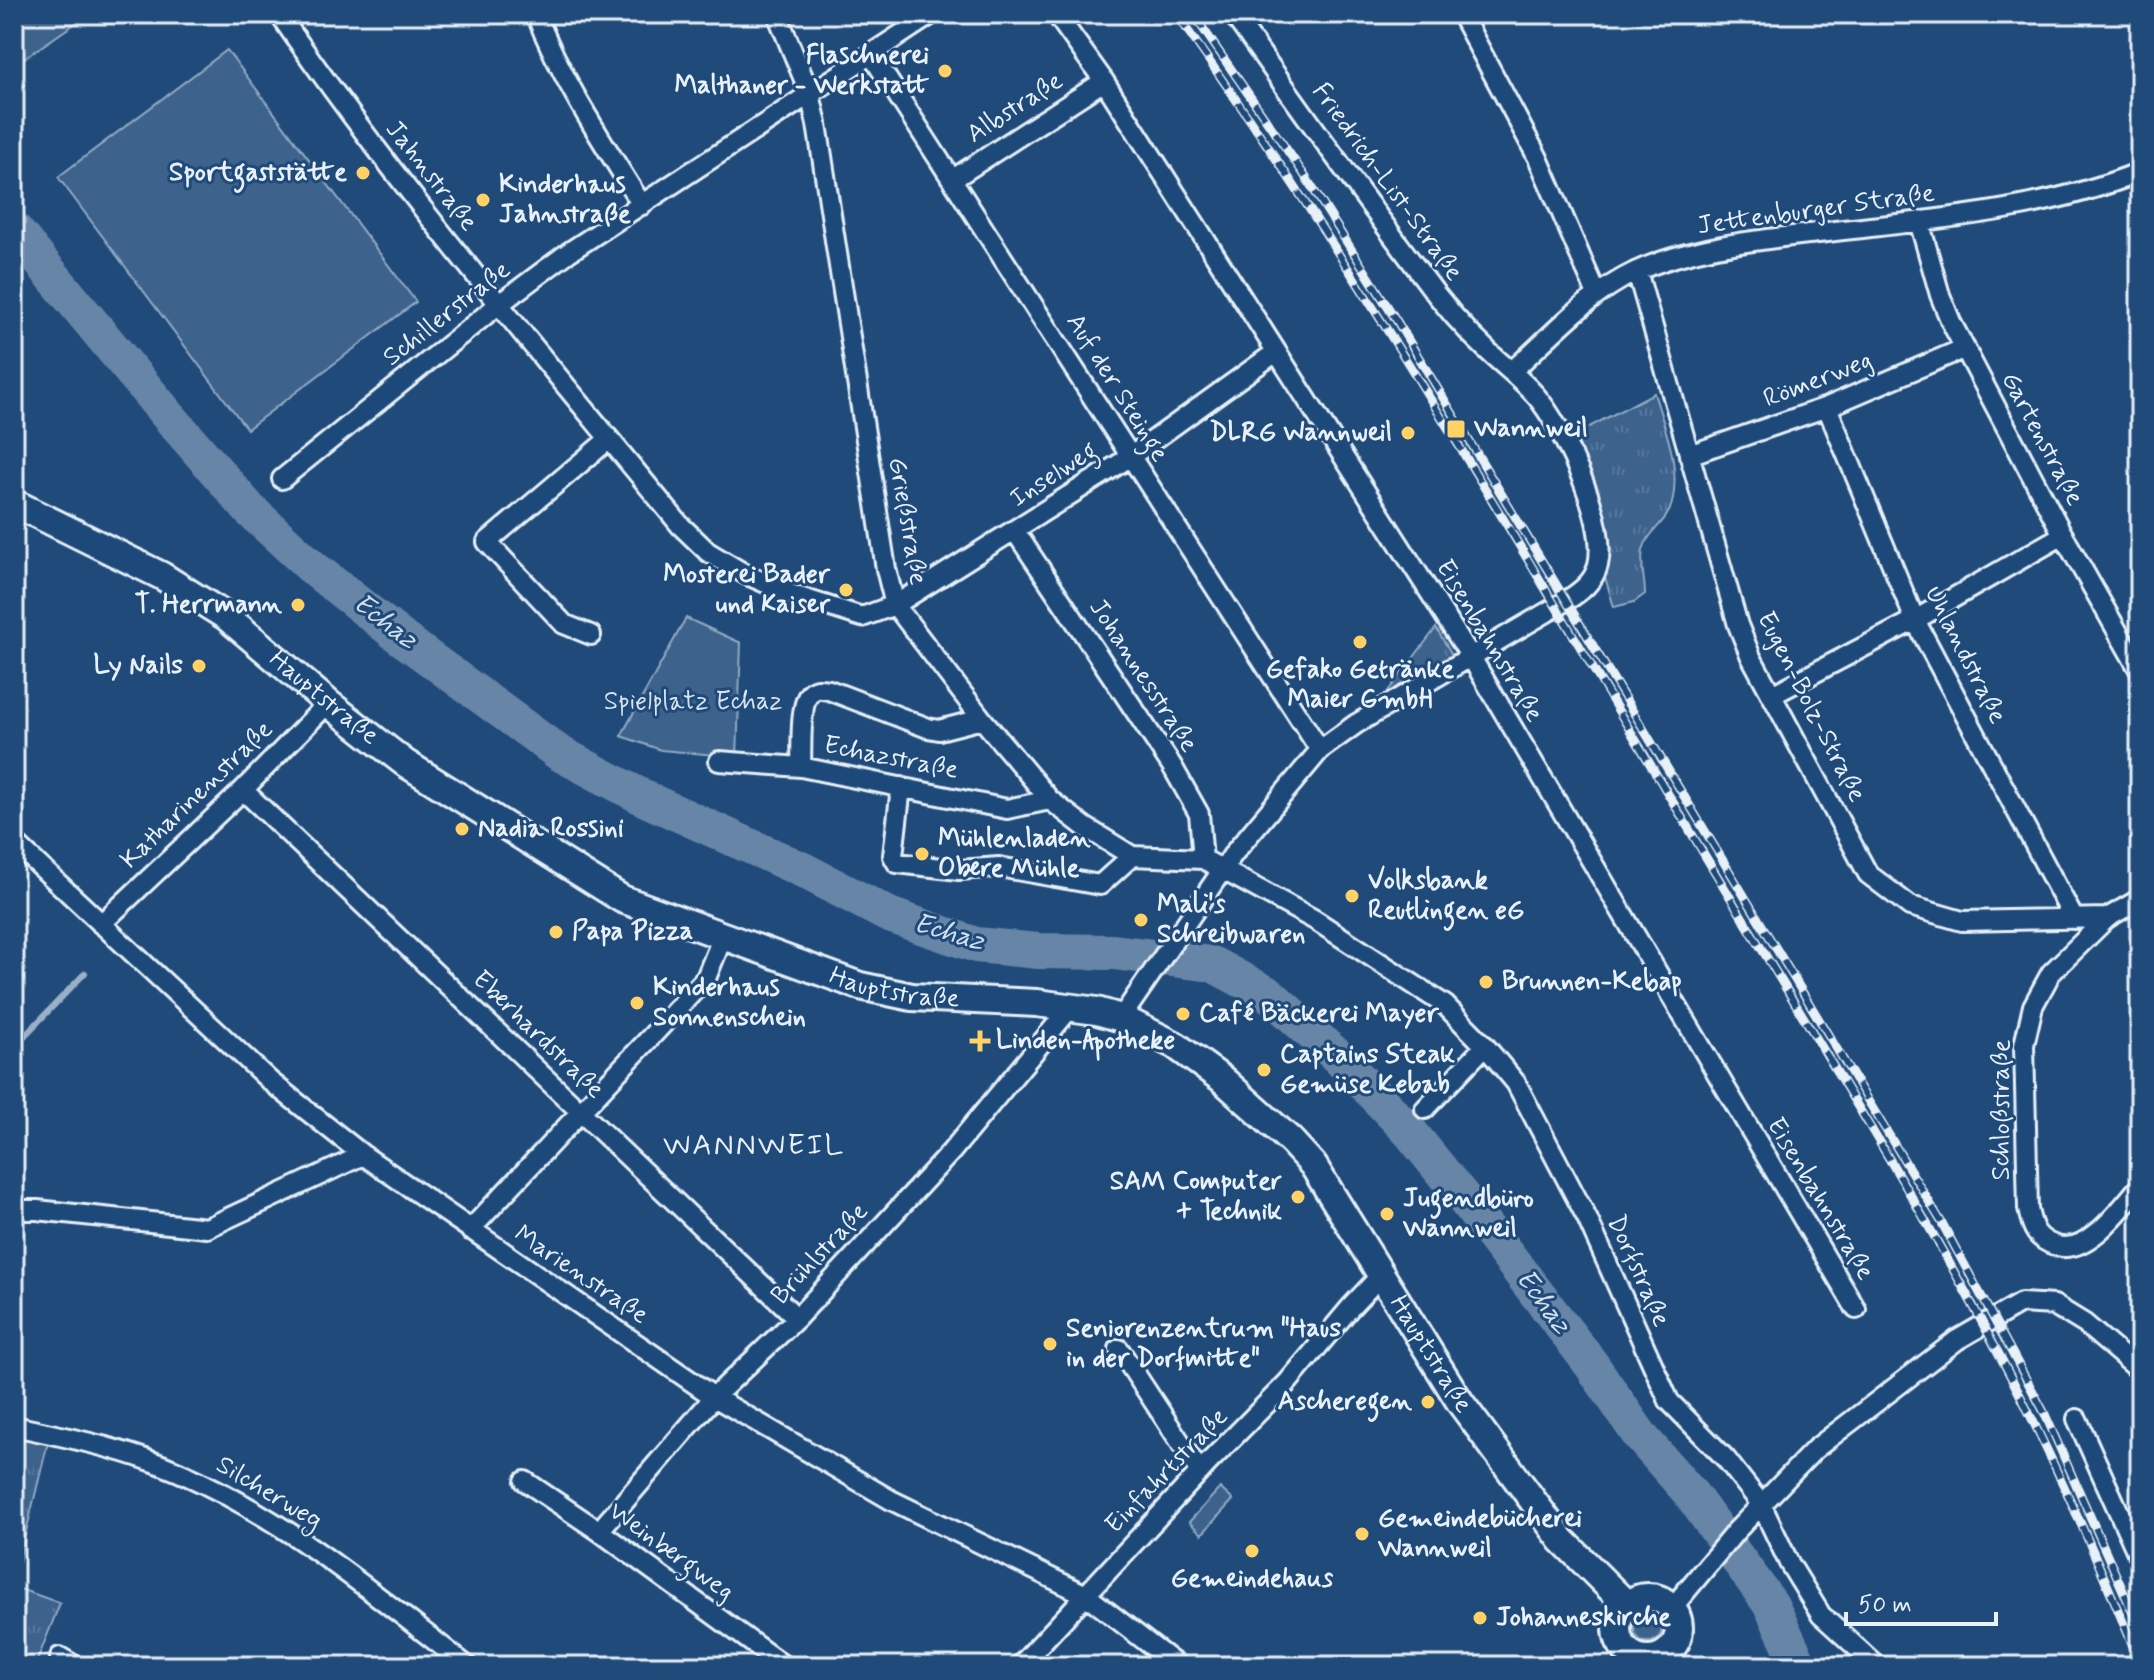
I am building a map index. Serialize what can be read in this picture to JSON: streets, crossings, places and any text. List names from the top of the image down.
{
  "streets": {
    "main road": ["Hauptstraße"],
    "street": [
      "Albstraße",
      "Jahnstraße",
      "Friedrich-List-Straße",
      "Jettenburger Straße",
      "Schillerstraße",
      "Römerweg",
      "Auf der Steinge",
      "Gartenstraße",
      "Inselweg",
      "Grießstraße",
      "Eisenbahnstraße",
      "Uhlandstraße",
      "Johannesstraße",
      "Eugen-Bolz-Straße",
      "Echazstraße",
      "Katharinenstraße",
      "Eberhardstraße",
      "Schloßstraße",
      "Brühlstraße",
      "Dorfstraße",
      "Marienstraße",
      "Einfahrtstraße",
      "Silcherweg",
      "Weinbergweg"
    ]
  },
  "crossings": [
    ["Albstraße", "Auf der Steinge"],
    ["Albstraße", "Eisenbahnstraße"],
    ["Jahnstraße", "Schillerstraße"],
    ["Jahnstraße", "Inselweg"],
    ["Jahnstraße", "Grießstraße"],
    ["Friedrich-List-Straße", "Jettenburger Straße"],
    ["Jettenburger Straße", "Gartenstraße"],
    ["Jettenburger Straße", "Eugen-Bolz-Straße"],
    ["Schillerstraße", "Auf der Steinge"],
    ["Schillerstraße", "Grießstraße"],
    ["Römerweg", "Gartenstraße"],
    ["Römerweg", "Uhlandstraße"],
    ["Römerweg", "Eugen-Bolz-Straße"],
    ["Auf der Steinge", "Inselweg"],
    ["Inselweg", "Grießstraße"],
    ["Inselweg", "Eisenbahnstraße"],
    ["Inselweg", "Johannesstraße"],
    ["Grießstraße", "Johannesstraße"],
    ["Grießstraße", "Echazstraße"],
    ["Grießstraße", "Dorfstraße"],
    ["Uhlandstraße", "Eugen-Bolz-Straße"],
    ["Hauptstraße", "Katharinenstraße"],
    ["Hauptstraße", "Brühlstraße"],
    ["Hauptstraße", "Einfahrtstraße"],
    ["Eugen-Bolz-Straße", "Schloßstraße"],
    ["Katharinenstraße", "Eberhardstraße"],
    ["Katharinenstraße", "Marienstraße"],
    ["Eberhardstraße", "Brühlstraße"],
    ["Brühlstraße", "Marienstraße"],
    ["Brühlstraße", "Weinbergweg"],
    ["Marienstraße", "Einfahrtstraße"]
  ],
  "districts": ["WANNWEIL"],
  "water": ["Echaz"],
  "parks": ["Spielplatz Echaz"],
  "places": {
    "other": [
      "Flaschnerei Malthaner - Werkstatt",
      "Sportgaststätte",
      "Kinderhaus Jahnstraße",
      "DLRG Wannweil",
      "Mosterei Bader und Kaiser",
      "T. Herrmann",
      "Gefako Getränke Maier GmbH",
      "Ly Nails",
      "Nadia Rossini",
      "Mühlenladen Obere Mühle",
      "Volksbank Reutlingen eG",
      "Mali's Schreibwaren",
      "Papa Pizza",
      "Brunnen-Kebap",
      "Kinderhaus Sonnenschein",
      "Café Bäckerei Mayer",
      "Captains Steak Gemüse Kebab",
      "SAM Computer + Technik",
      "Jugendbüro Wannweil",
      "Seniorenzentrum \"Haus in der Dorfmitte\"",
      "Ascheregen",
      "Gemeindebücherei Wannweil",
      "Gemeindehaus",
      "Johanneskirche"
    ],
    "transit": ["Wannweil"],
    "health": ["Linden-Apotheke"]
  },
  "scale_bar": "50 m"
}
